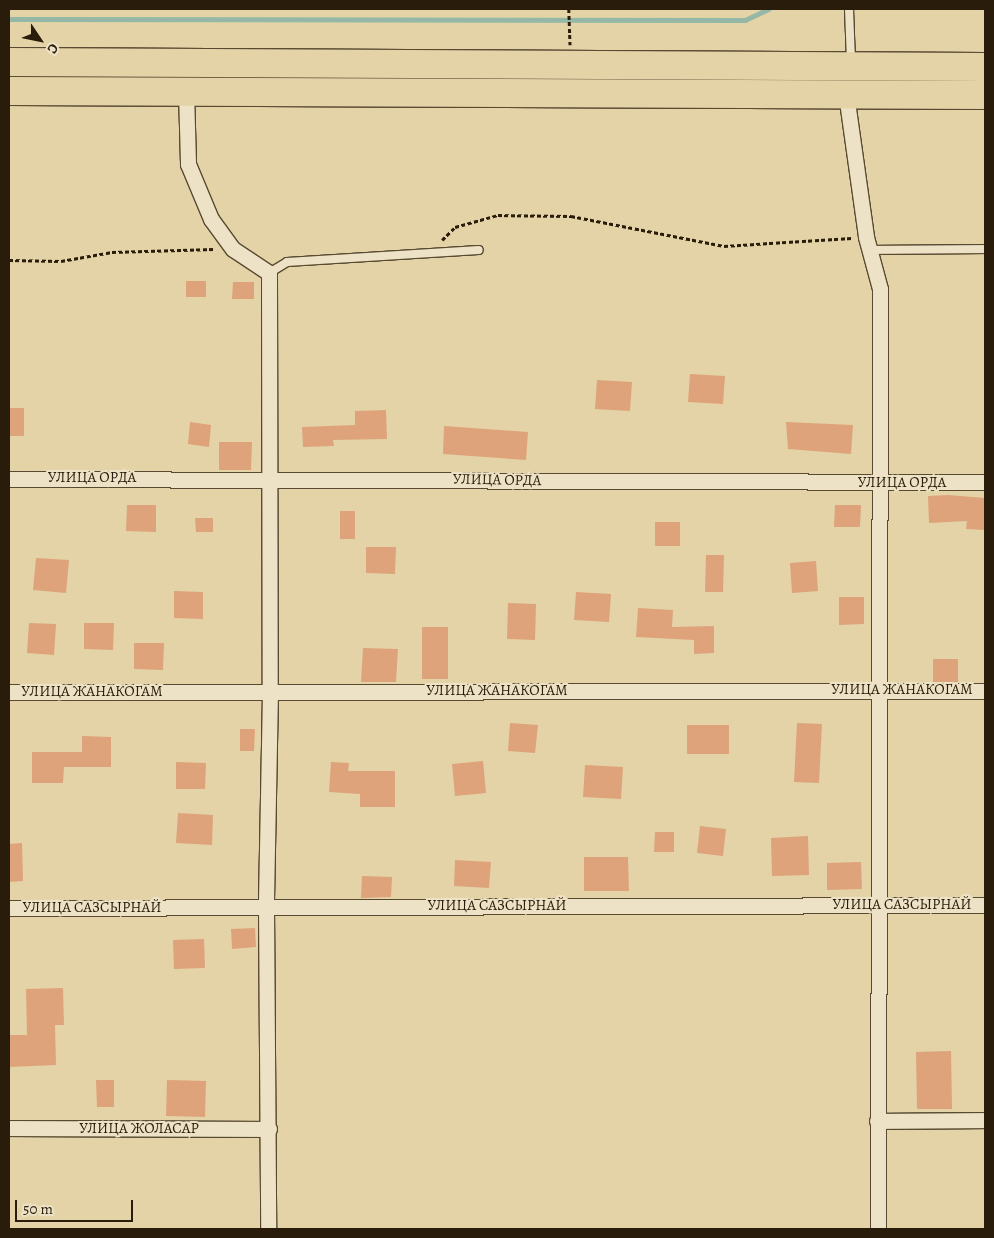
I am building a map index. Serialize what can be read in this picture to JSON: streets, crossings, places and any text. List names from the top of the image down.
{
  "streets": {
    "street": [
      "УЛИЦА ОРДА",
      "УЛИЦА ЖАНАКОГАМ",
      "УЛИЦА САЗСЫРНАЙ",
      "УЛИЦА ЖОЛАСАР"
    ]
  },
  "scale_bar": "50 m",
  "north": "bottom right"
}
